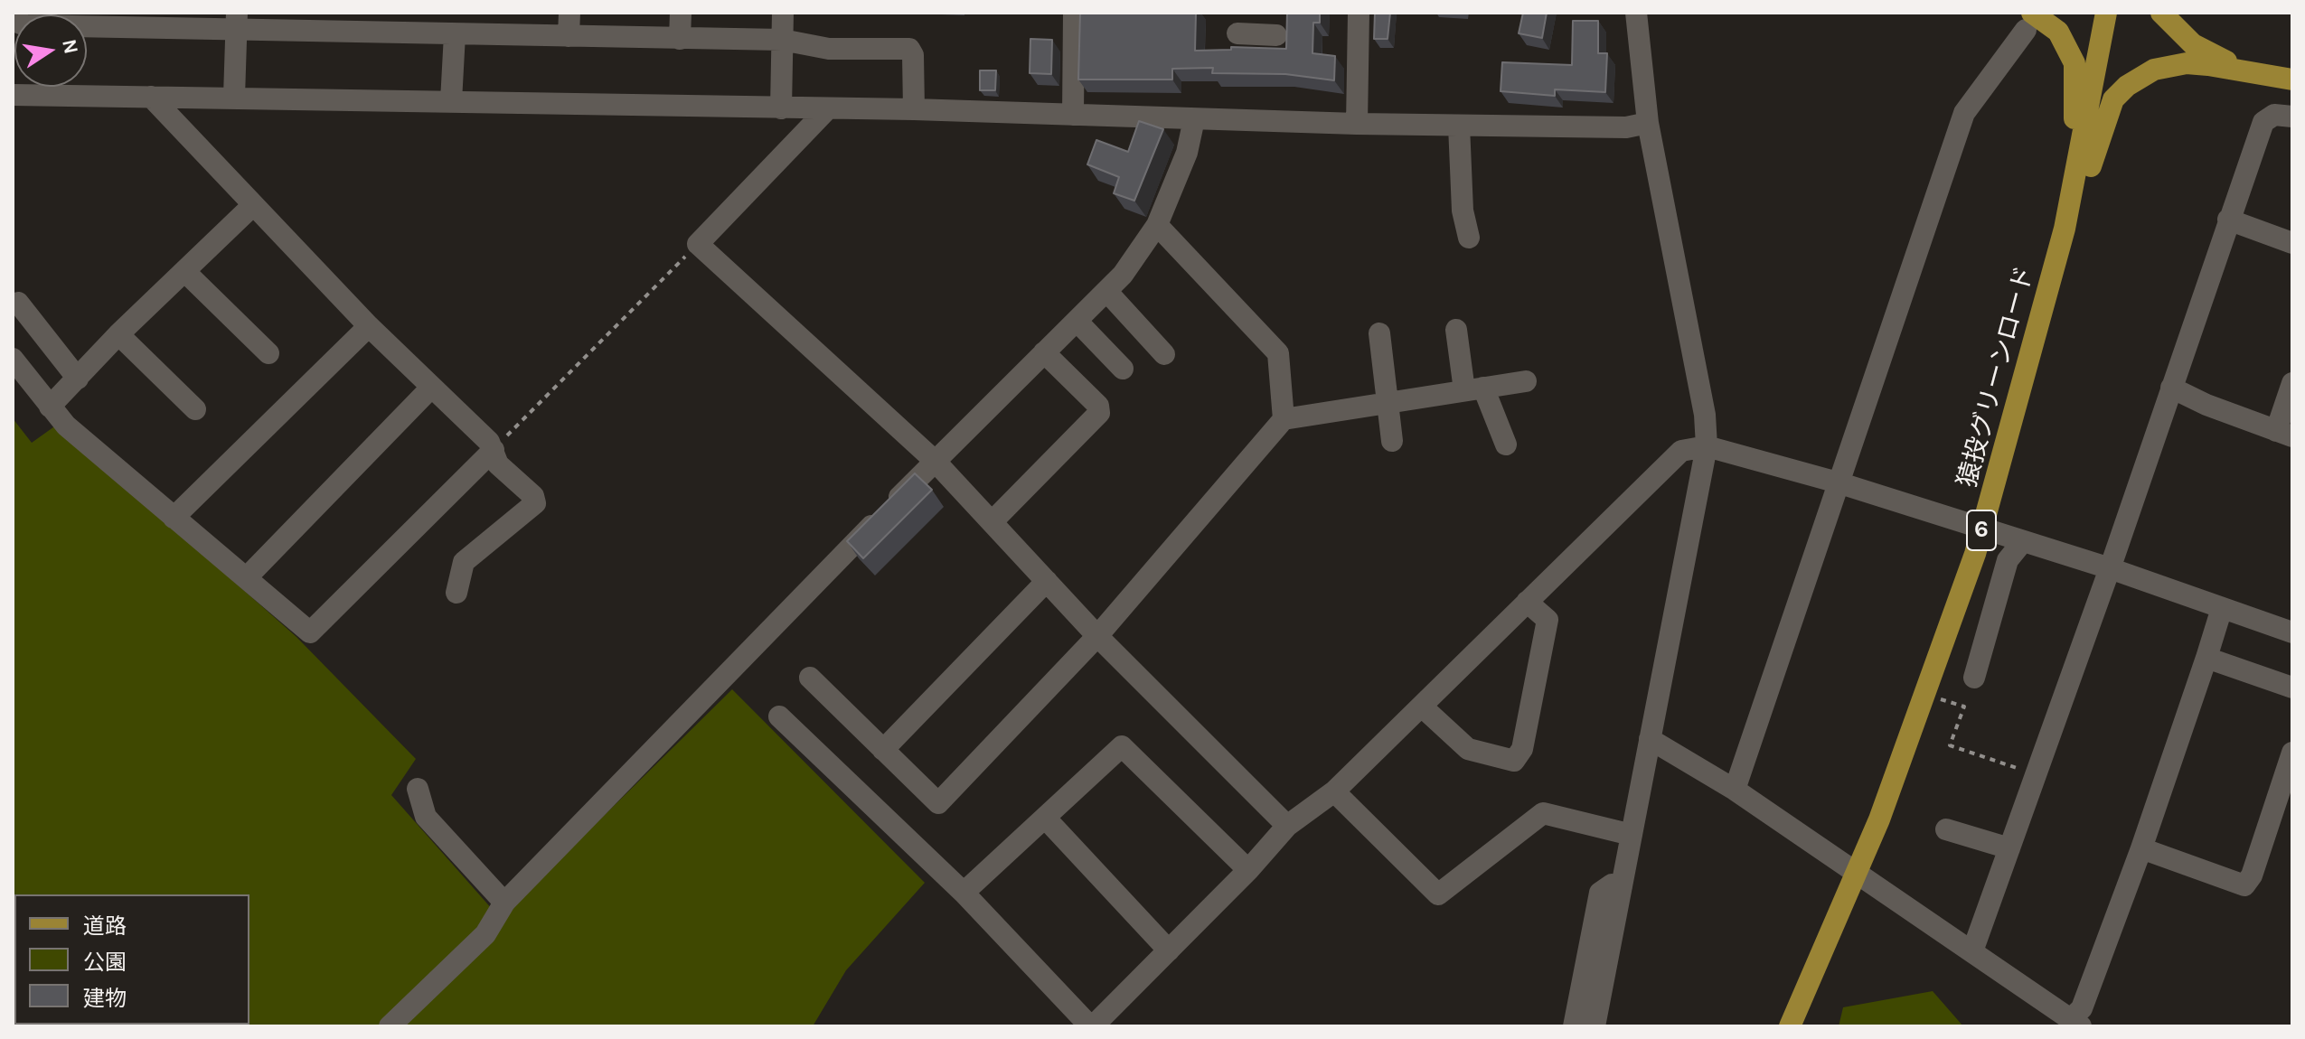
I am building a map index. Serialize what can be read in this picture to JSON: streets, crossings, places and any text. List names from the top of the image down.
{
  "streets": {
    "main road": ["猿投グリーンロード", "6"]
  },
  "legend": ["道路", "公園", "建物"],
  "north": "right"
}
